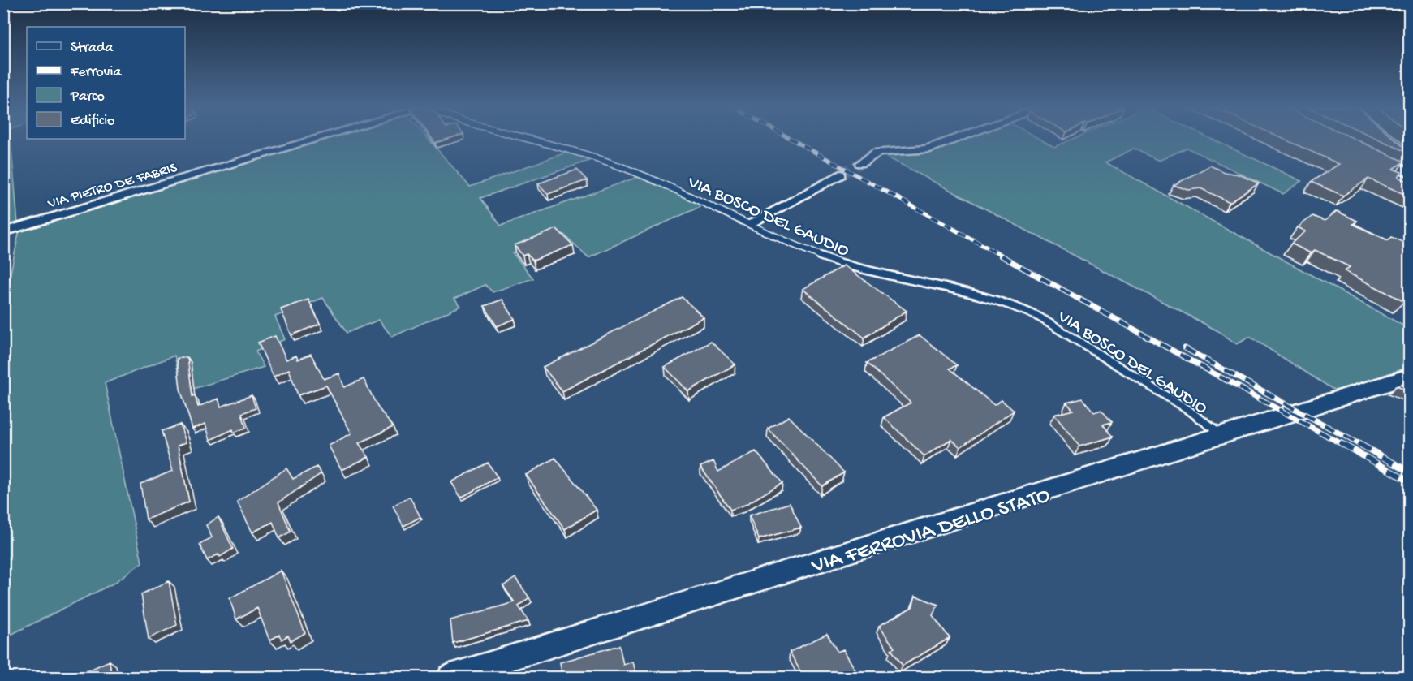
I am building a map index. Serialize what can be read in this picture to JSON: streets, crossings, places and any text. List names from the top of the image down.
{
  "streets": {
    "main road": ["VIA FERROVIA DELLO STATO"],
    "street": ["VIA PIETRO DE FABRIS"],
    "lane": ["VIA BOSCO DEL GAUDIO"]
  },
  "crossings": [
    ["VIA BOSCO DEL GAUDIO", "VIA FERROVIA DELLO STATO"]
  ],
  "legend": [
    "Strada",
    "Ferrovia",
    "Parco",
    "Edificio"
  ]
}
